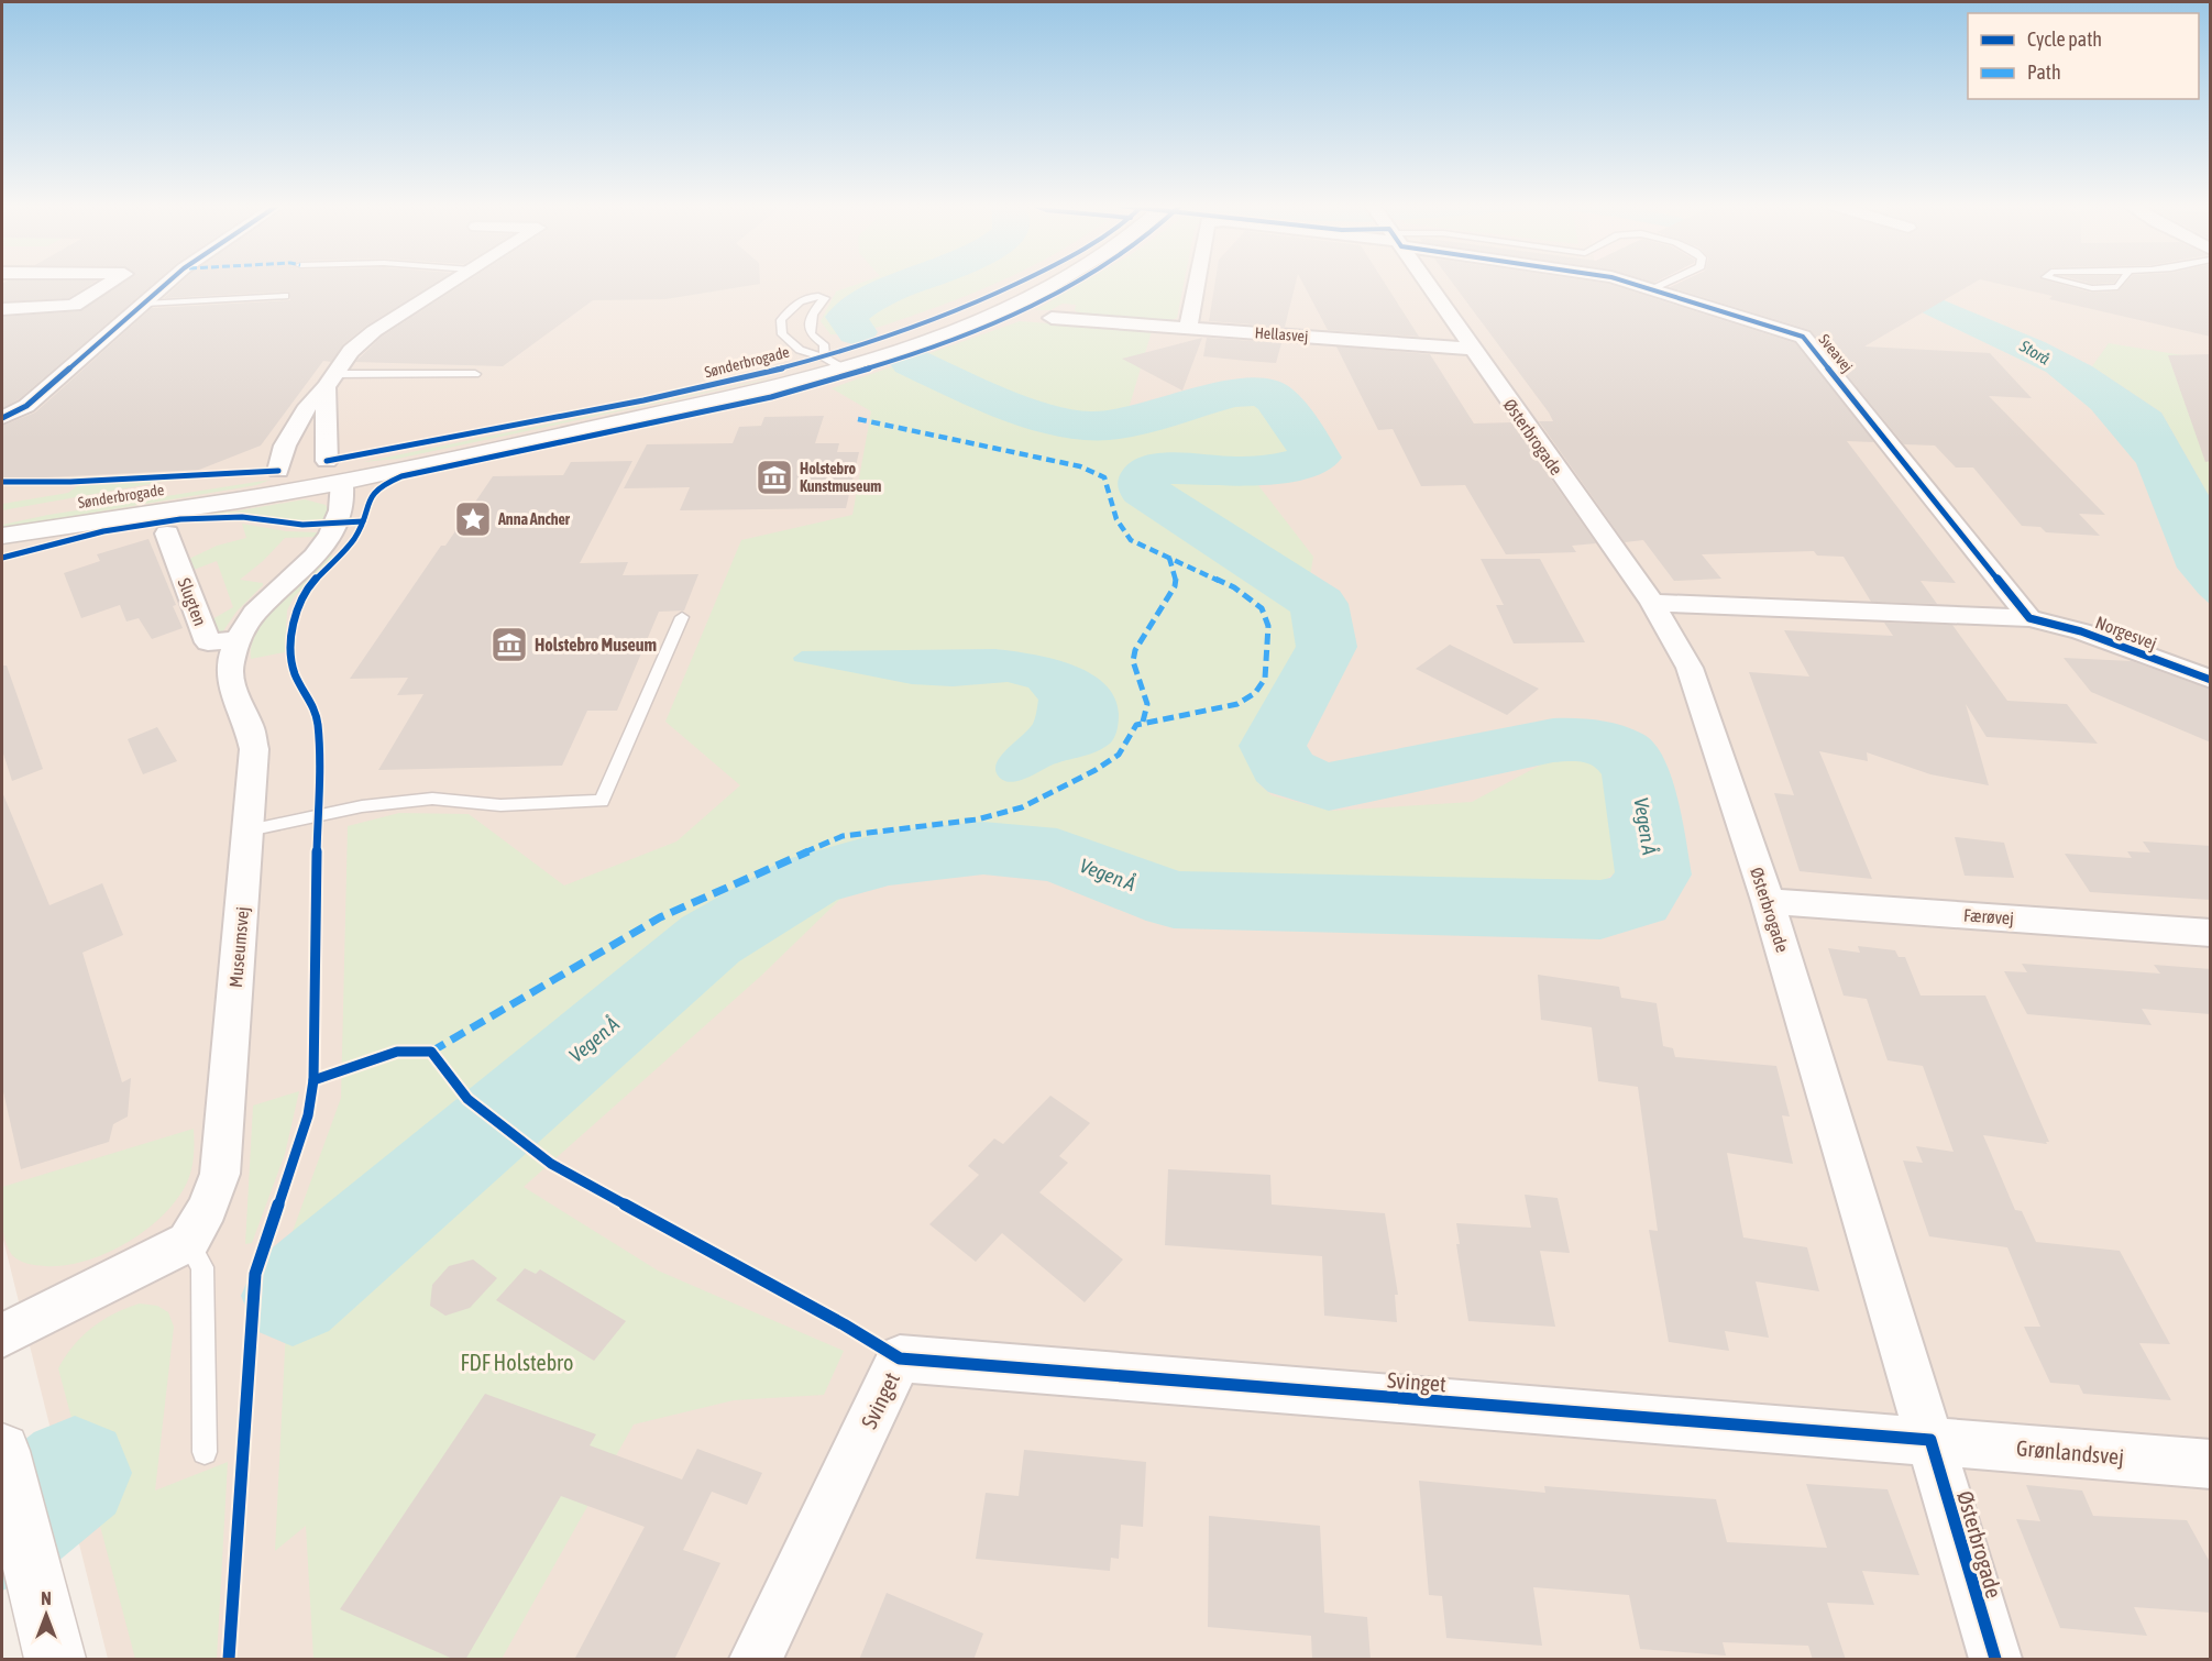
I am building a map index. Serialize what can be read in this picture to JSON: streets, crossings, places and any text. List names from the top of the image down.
{
  "streets": {
    "street": [
      "Hellasvej",
      "Sveavej",
      "Sønderbrogade",
      "Østerbrogade",
      "Slugten",
      "Norgesvej",
      "Færøvej",
      "Museumsvej",
      "Svinget",
      "Grønlandsvej"
    ]
  },
  "crossings": [
    ["Hellasvej", "Sveavej"],
    ["Hellasvej", "Østerbrogade"],
    ["Sveavej", "Norgesvej"],
    ["Sønderbrogade", "Museumsvej"],
    ["Østerbrogade", "Norgesvej"],
    ["Østerbrogade", "Færøvej"],
    ["Østerbrogade", "Svinget"],
    ["Østerbrogade", "Grønlandsvej"],
    ["Slugten", "Museumsvej"],
    ["Svinget", "Grønlandsvej"]
  ],
  "water": ["Storå", "Vegen Å"],
  "parks": ["FDF Holstebro"],
  "places": {
    "museum": ["Holstebro Kunstmuseum", "Holstebro Museum"],
    "place": ["Anna Ancher"]
  },
  "legend": ["Cycle path", "Path"],
  "north": "top"
}
